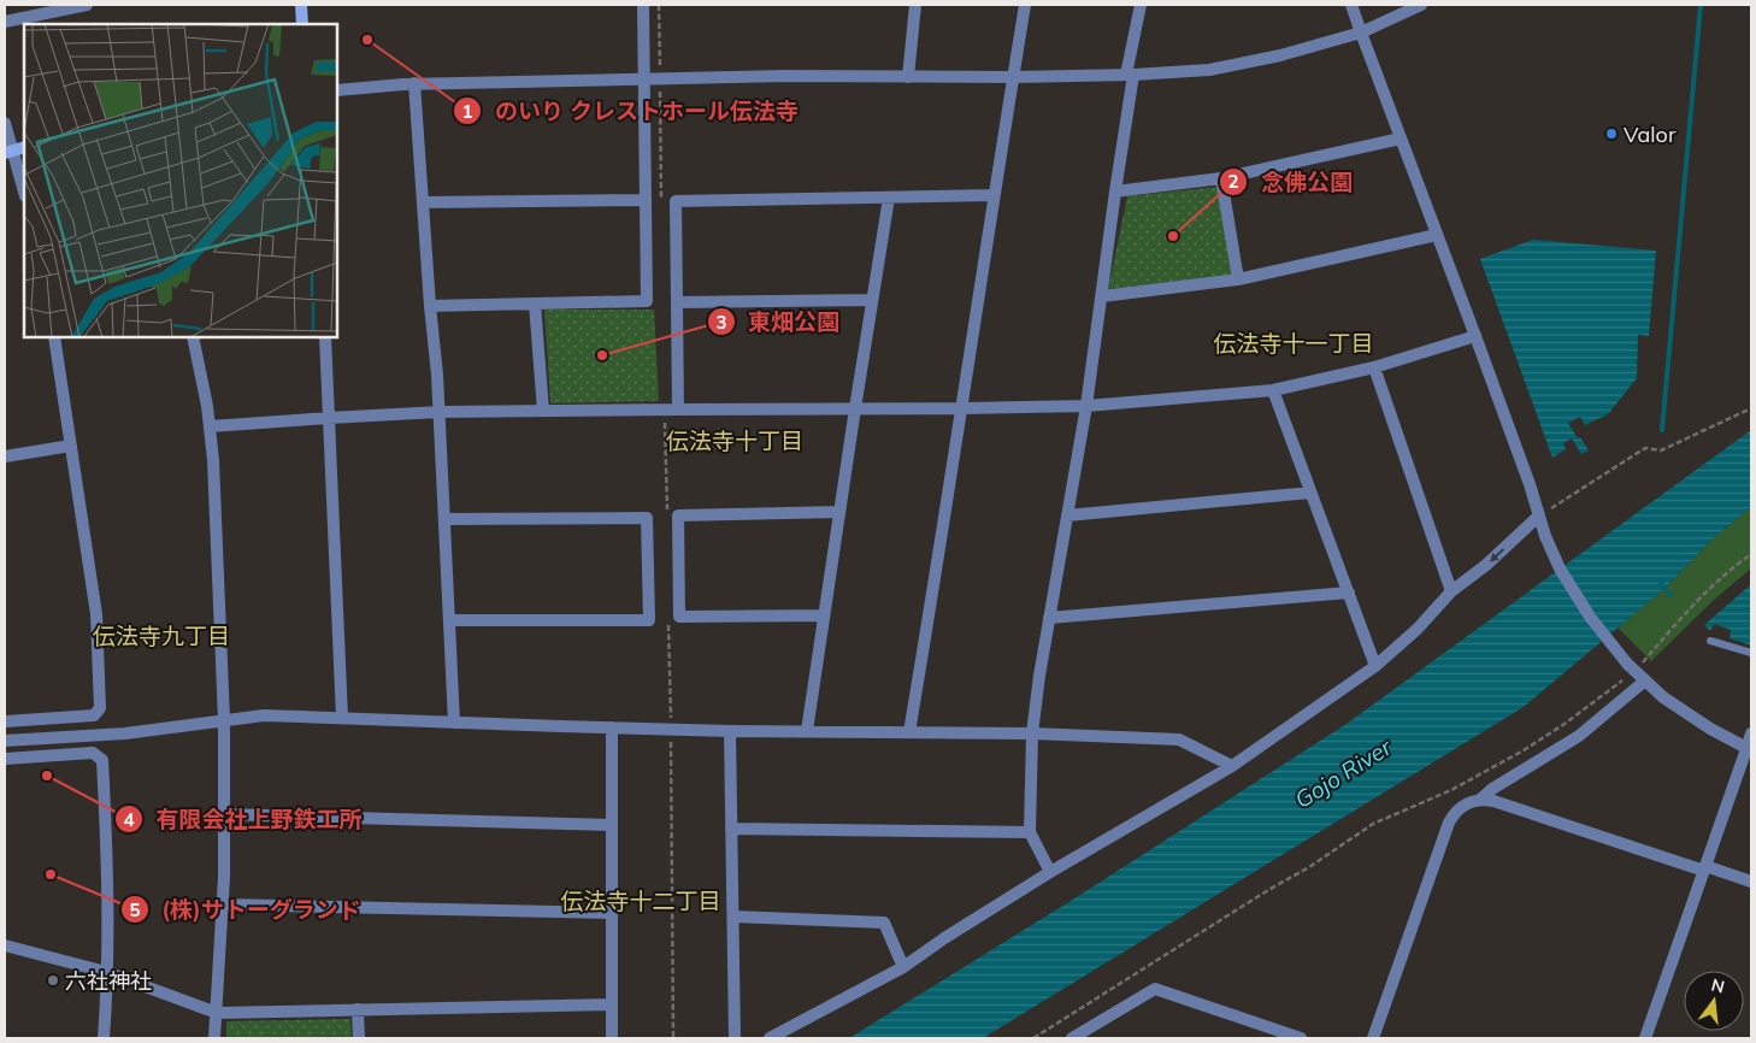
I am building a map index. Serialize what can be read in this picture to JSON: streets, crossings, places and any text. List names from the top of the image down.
{
  "districts": [
    "伝法寺十一丁目",
    "伝法寺十丁目",
    "伝法寺九丁目",
    "伝法寺十二丁目"
  ],
  "water": ["Gojo River"],
  "places": [
    "のいり クレストホール伝法寺",
    "Valor",
    "念佛公園",
    "東畑公園",
    "有限会社上野鉄工所",
    "(株)サトーグランド",
    "六社神社"
  ],
  "north": "top"
}
